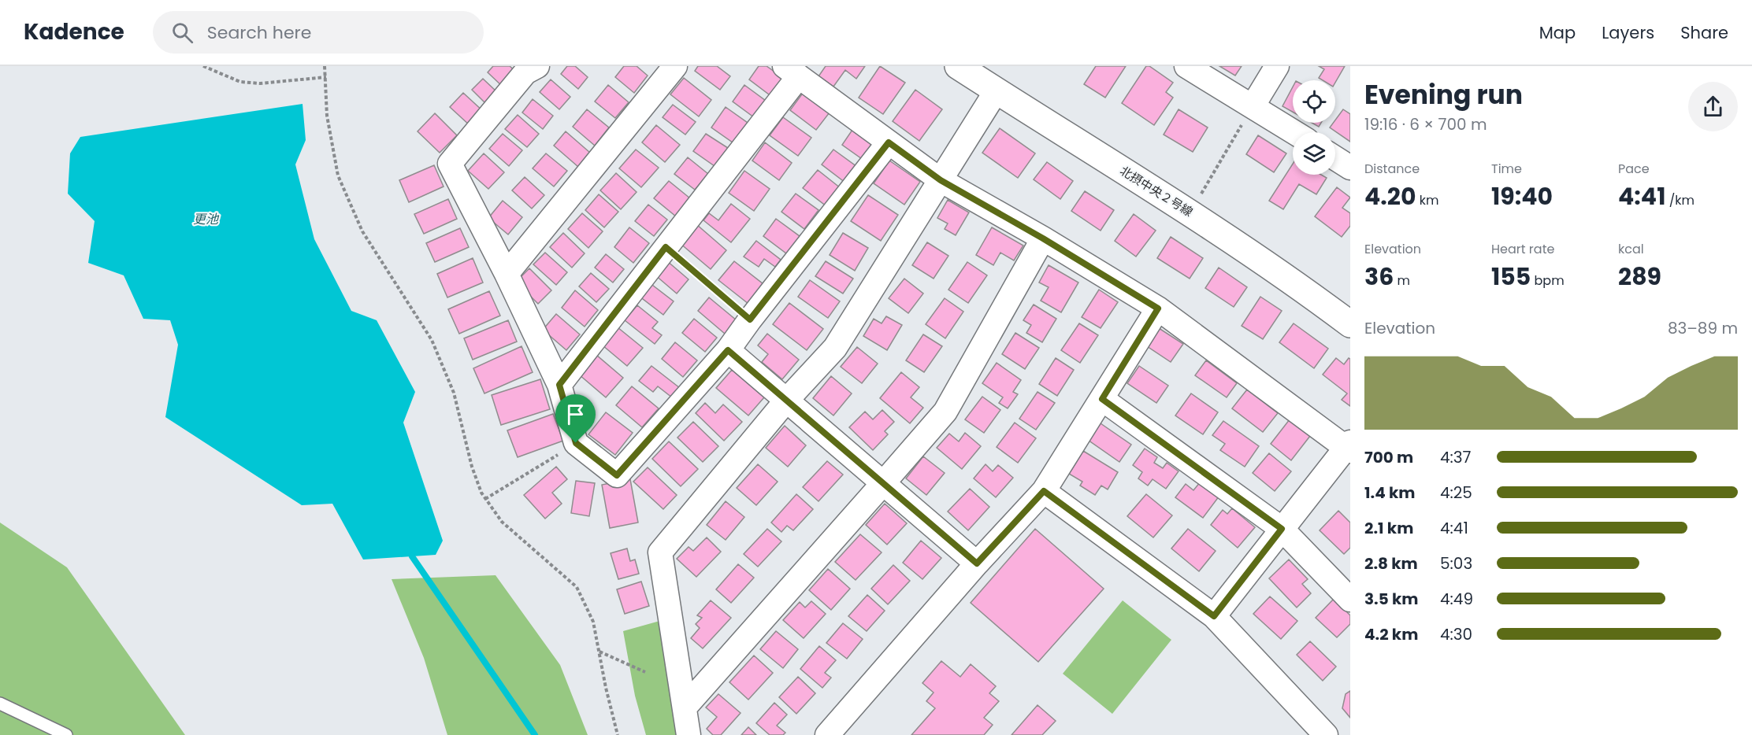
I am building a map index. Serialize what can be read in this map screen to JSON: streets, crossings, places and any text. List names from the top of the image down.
{
  "streets": {
    "street": ["北摂中央２号線"]
  },
  "water": ["更池"],
  "page": {
    "header": "Kadence",
    "search": "Search here",
    "nav": ["Map", "Layers", "Share"],
    "heading": ["Evening run", "19:16 · 6 × 700 m"],
    "stats": [
      ["Distance", "4.20 km"],
      ["Time", "19:40"],
      ["Pace", "4:41 /km"],
      ["Elevation", "36 m"],
      ["Heart rate", "155 bpm"],
      ["kcal", "289"]
    ],
    "chart": ["Elevation", "83–89 m"],
    "list": [
      {
        "name": "700 m",
        "note": "4:37"
      },
      {
        "name": "1.4 km",
        "note": "4:25"
      },
      {
        "name": "2.1 km",
        "note": "4:41"
      },
      {
        "name": "2.8 km",
        "note": "5:03"
      },
      {
        "name": "3.5 km",
        "note": "4:49"
      },
      {
        "name": "4.2 km",
        "note": "4:30"
      }
    ]
  }
}
